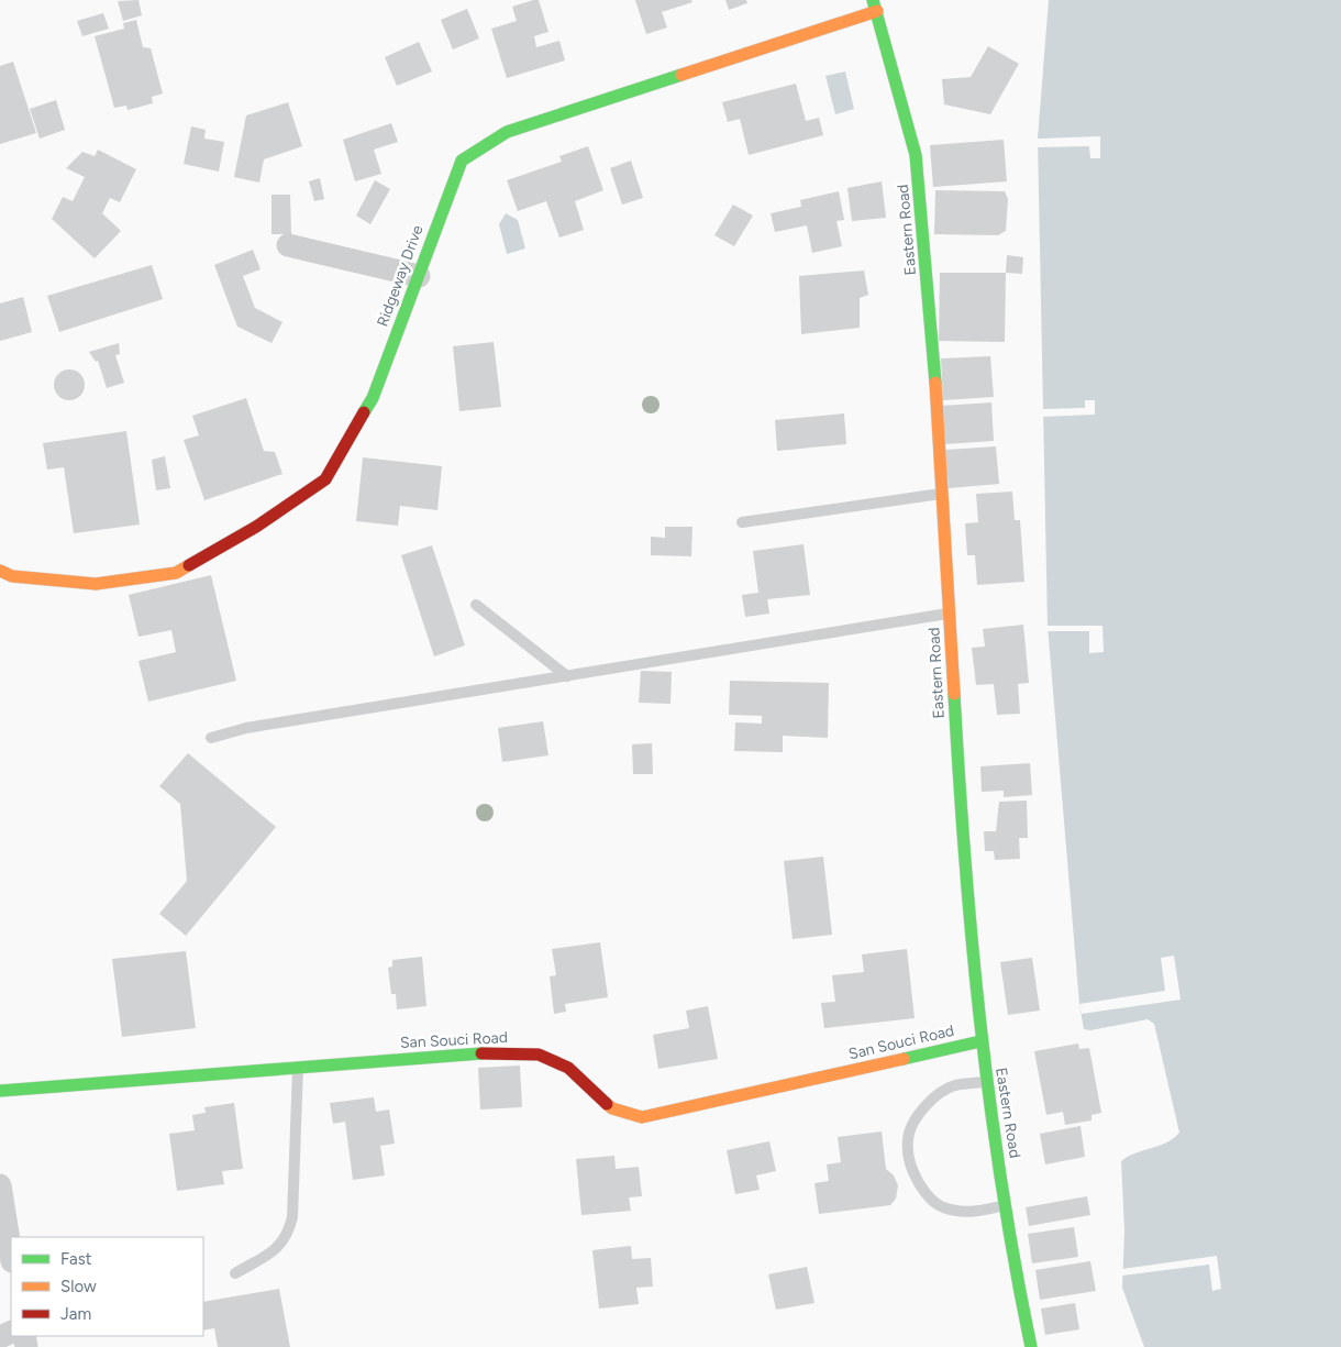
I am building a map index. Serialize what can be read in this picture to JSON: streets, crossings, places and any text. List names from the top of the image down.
{
  "streets": {
    "main road": ["Eastern Road", "Ridgeway Drive", "San Souci Road"]
  },
  "crossings": [
    ["Eastern Road", "Ridgeway Drive"],
    ["Eastern Road", "San Souci Road"]
  ],
  "legend": ["Fast", "Slow", "Jam"]
}
